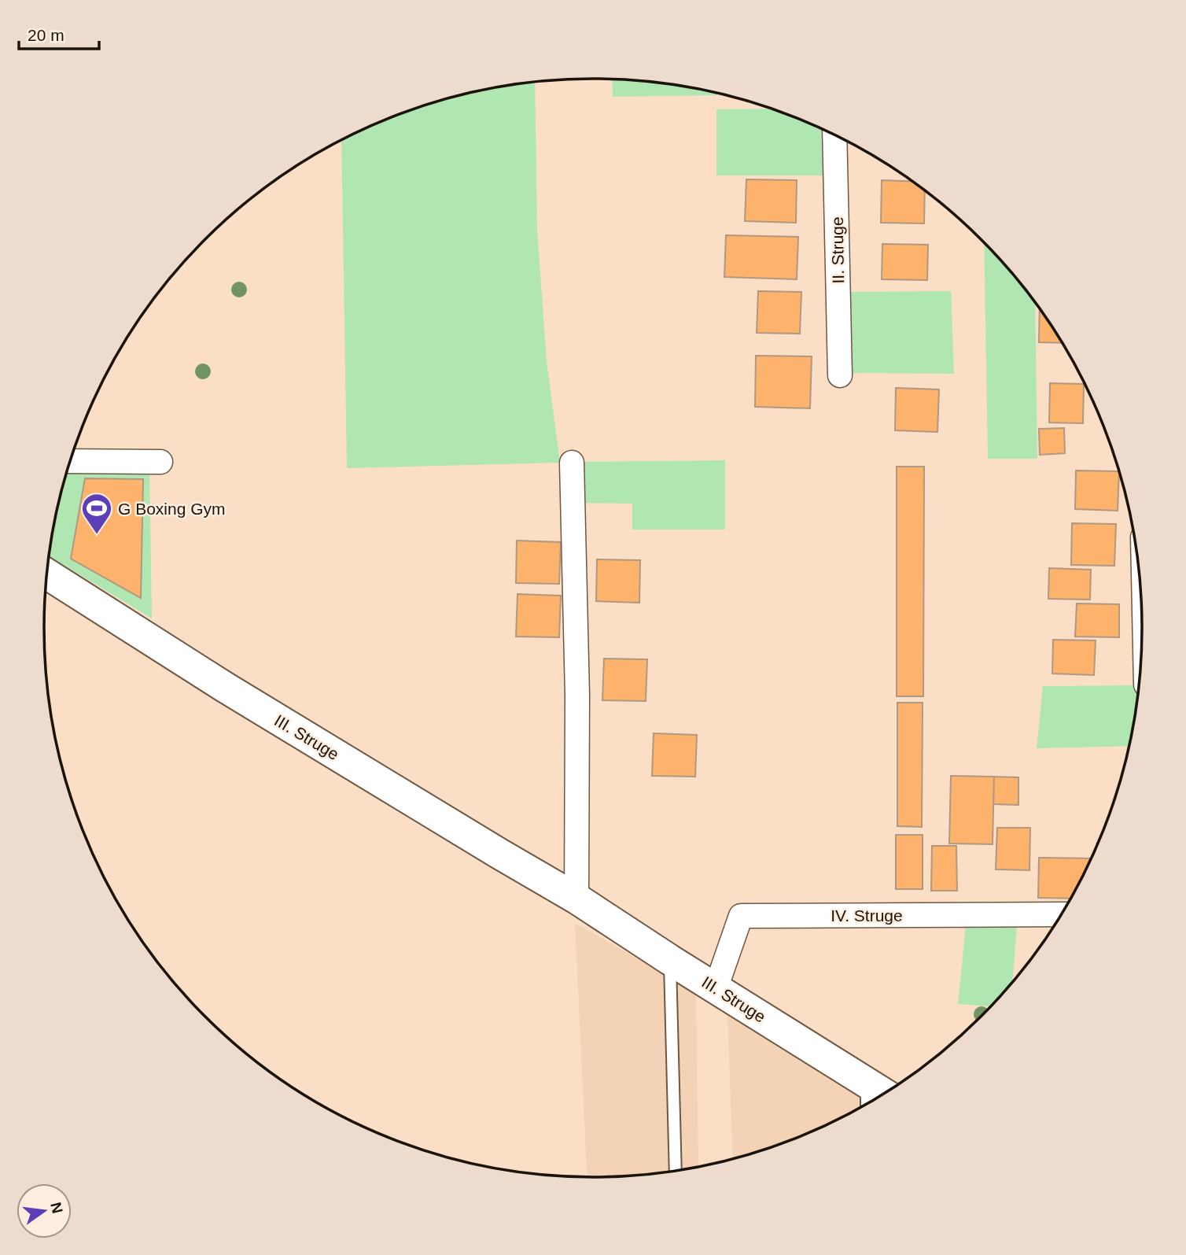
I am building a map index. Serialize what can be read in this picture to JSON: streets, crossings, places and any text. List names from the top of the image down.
{
  "streets": {
    "street": ["II. Struge", "III. Struge", "IV. Struge"]
  },
  "crossings": [
    ["III. Struge", "IV. Struge"]
  ],
  "places": {
    "sports": ["G Boxing Gym"]
  },
  "scale_bar": "20 m",
  "north": "right"
}
